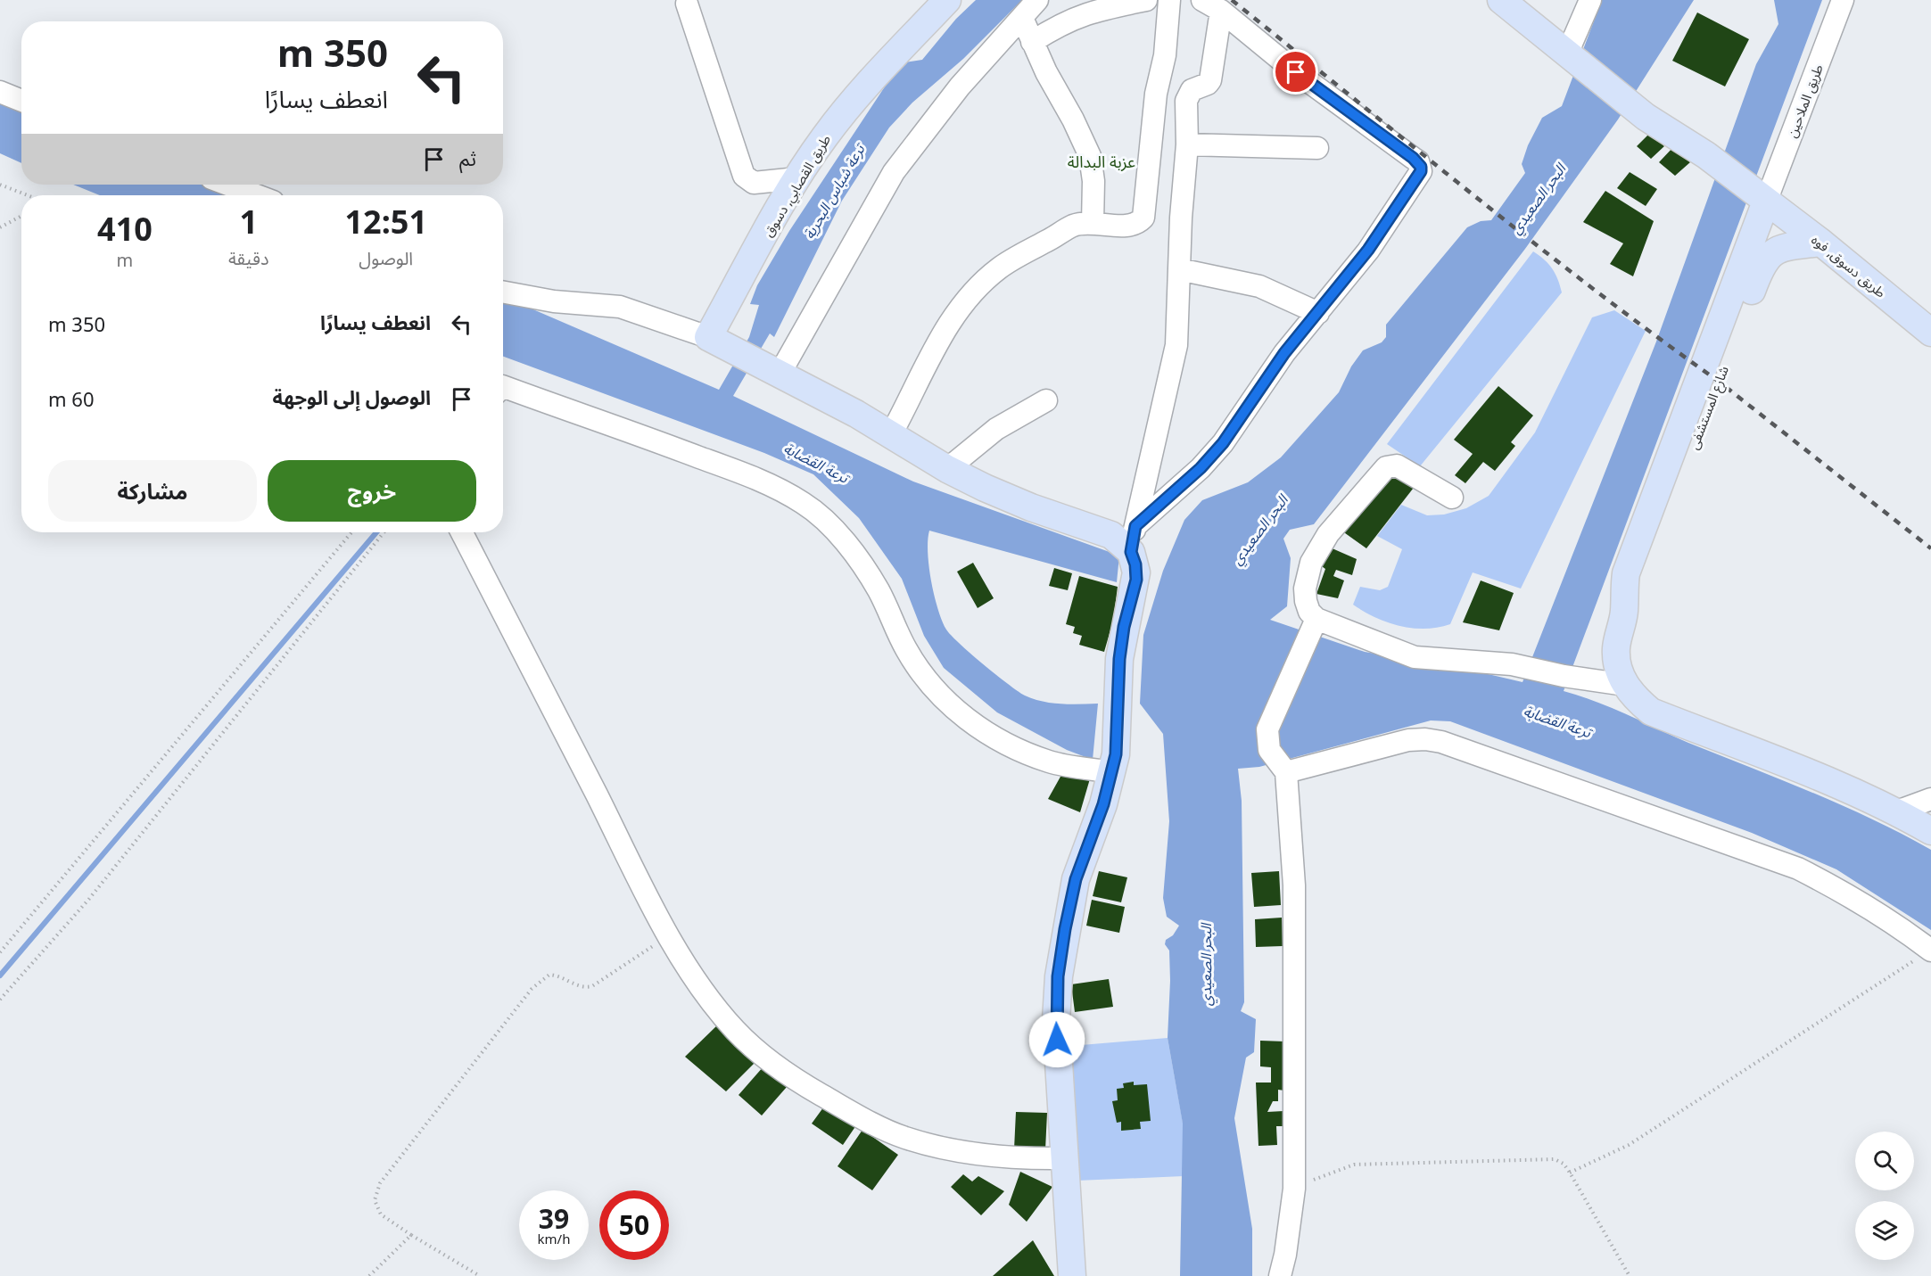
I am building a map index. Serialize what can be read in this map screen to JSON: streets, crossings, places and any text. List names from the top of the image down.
{
  "streets": {
    "main road": ["طريق القصابي, دسوق", "طريق دسوق, فوه", "شارع المستشفى"],
    "street": ["طريق الملاحين"]
  },
  "crossings": [
    ["طريق الملاحين", "طريق دسوق, فوه"],
    ["طريق الملاحين", "شارع المستشفى"],
    ["طريق دسوق, فوه", "شارع المستشفى"]
  ],
  "districts": ["عزبة البدالة"],
  "water": ["ترعة شباس البحرية", "البحر الصعيدي", "ترعة القضابة"],
  "page": {
    "turn": ["350 m", "انعطف يسارًا"],
    "then": "ثم",
    "eta": [
      "12:51",
      "الوصول",
      "1",
      "دقيقة",
      "410",
      "m"
    ],
    "list": [
      {
        "name": "انعطف يسارًا",
        "value": "350 m"
      },
      {
        "name": "الوصول إلى الوجهة",
        "value": "60 m"
      }
    ],
    "buttons": ["خروج", "مشاركة"],
    "speed": "39 km/h",
    "limit": "50"
  }
}
